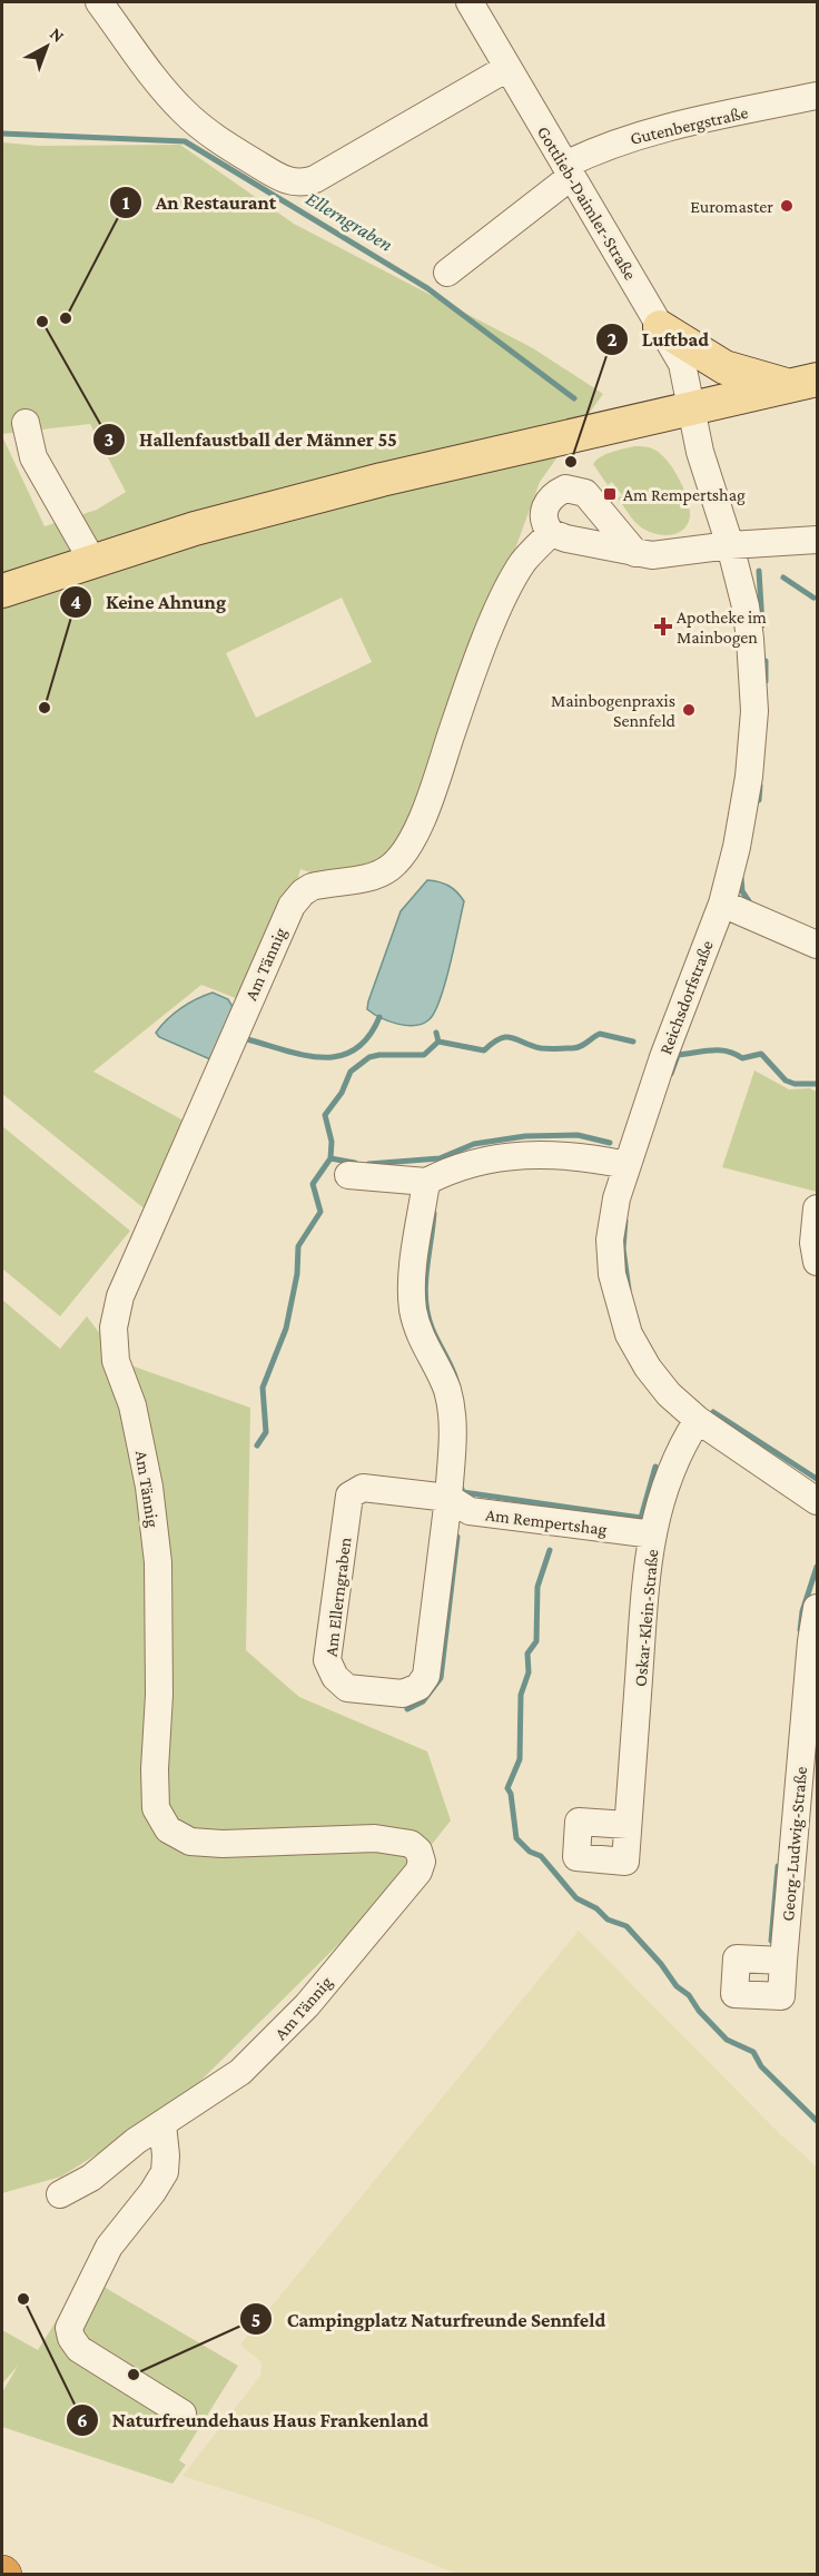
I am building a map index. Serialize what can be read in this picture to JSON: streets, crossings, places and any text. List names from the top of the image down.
{
  "streets": {
    "street": [
      "Gutenbergstraße",
      "Gottlieb-Daimler-Straße",
      "Am Tännig",
      "Reichsdorfstraße",
      "Am Rempertshag",
      "Am Ellerngraben",
      "Oskar-Klein-Straße",
      "Georg-Ludwig-Straße"
    ]
  },
  "crossings": [
    ["Gutenbergstraße", "Gottlieb-Daimler-Straße"],
    ["Gottlieb-Daimler-Straße", "Reichsdorfstraße"],
    ["Reichsdorfstraße", "Oskar-Klein-Straße"],
    ["Am Rempertshag", "Am Ellerngraben"],
    ["Am Rempertshag", "Oskar-Klein-Straße"]
  ],
  "water": ["Ellerngraben"],
  "places": {
    "other": [
      "Euromaster",
      "An Restaurant",
      "Hallenfaustball der Männer 55",
      "Luftbad",
      "Keine Ahnung",
      "Mainbogenpraxis Sennfeld",
      "Naturfreundehaus Haus Frankenland",
      "Campingplatz Naturfreunde Sennfeld"
    ],
    "transit": ["Am Rempertshag"],
    "health": ["Apotheke im Mainbogen"]
  },
  "north": "top right"
}
